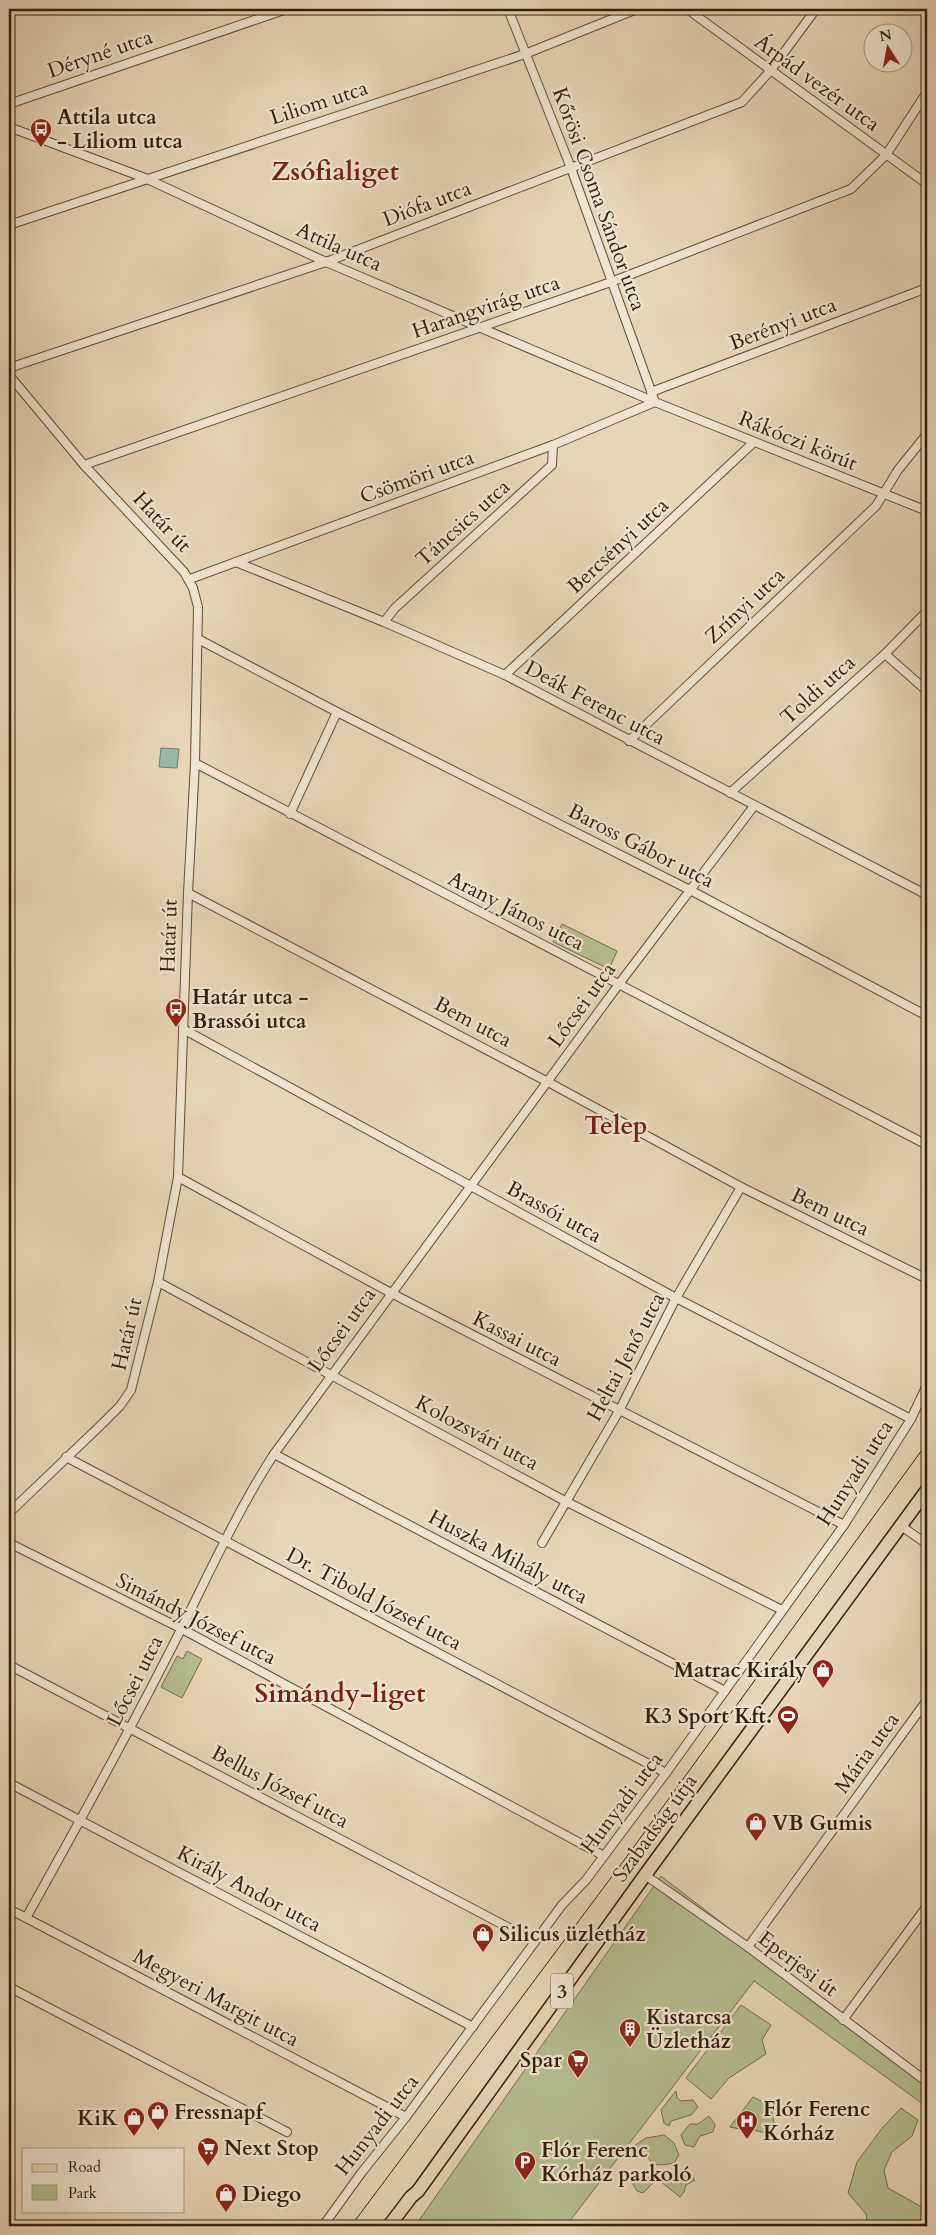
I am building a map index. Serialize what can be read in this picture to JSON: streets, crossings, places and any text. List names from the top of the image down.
{
  "streets": {
    "main road": ["Szabadság útja", "3"],
    "street": [
      "Déryné utca",
      "Árpád vezér utca",
      "Liliom utca",
      "Kőrösi Csoma Sándor utca",
      "Diófa utca",
      "Attila utca",
      "Harangvirág utca",
      "Berényi utca",
      "Rákóczi körút",
      "Csömöri utca",
      "Határ út",
      "Táncsics utca",
      "Bercsényi utca",
      "Zrínyi utca",
      "Toldi utca",
      "Deák Ferenc utca",
      "Baross Gábor utca",
      "Arany János utca",
      "Lőcsei utca",
      "Bem utca",
      "Brassói utca",
      "Kassai utca",
      "Heltai Jenő utca",
      "Kolozsvári utca",
      "Hunyadi utca",
      "Huszka Mihály utca",
      "Dr. Tibold József utca",
      "Simándy József utca",
      "Mária utca",
      "Bellus József utca",
      "Király Andor utca",
      "Eperjesi út",
      "Megyeri Margit utca"
    ]
  },
  "crossings": [
    ["Árpád vezér utca", "Diófa utca"],
    ["Árpád vezér utca", "Harangvirág utca"],
    ["Liliom utca", "Kőrösi Csoma Sándor utca"],
    ["Liliom utca", "Attila utca"],
    ["Kőrösi Csoma Sándor utca", "Diófa utca"],
    ["Kőrösi Csoma Sándor utca", "Attila utca"],
    ["Kőrösi Csoma Sándor utca", "Harangvirág utca"],
    ["Kőrösi Csoma Sándor utca", "Berényi utca"],
    ["Kőrösi Csoma Sándor utca", "Rákóczi körút"],
    ["Kőrösi Csoma Sándor utca", "Csömöri utca"],
    ["Diófa utca", "Attila utca"],
    ["Attila utca", "Harangvirág utca"],
    ["Attila utca", "Rákóczi körút"],
    ["Attila utca", "Csömöri utca"],
    ["Harangvirág utca", "Határ út"],
    ["Rákóczi körút", "Csömöri utca"],
    ["Rákóczi körút", "Bercsényi utca"],
    ["Rákóczi körút", "Zrínyi utca"],
    ["Csömöri utca", "Határ út"],
    ["Csömöri utca", "Táncsics utca"],
    ["Csömöri utca", "Deák Ferenc utca"],
    ["Határ út", "Baross Gábor utca"],
    ["Határ út", "Arany János utca"],
    ["Határ út", "Bem utca"],
    ["Határ út", "Brassói utca"],
    ["Határ út", "Kassai utca"],
    ["Határ út", "Kolozsvári utca"],
    ["Határ út", "Dr. Tibold József utca"],
    ["Táncsics utca", "Deák Ferenc utca"],
    ["Bercsényi utca", "Deák Ferenc utca"],
    ["Zrínyi utca", "Deák Ferenc utca"],
    ["Toldi utca", "Deák Ferenc utca"],
    ["Deák Ferenc utca", "Lőcsei utca"],
    ["Baross Gábor utca", "Lőcsei utca"],
    ["Arany János utca", "Lőcsei utca"],
    ["Lőcsei utca", "Bem utca"],
    ["Lőcsei utca", "Brassói utca"],
    ["Lőcsei utca", "Kassai utca"],
    ["Lőcsei utca", "Kolozsvári utca"],
    ["Lőcsei utca", "Huszka Mihály utca"],
    ["Lőcsei utca", "Dr. Tibold József utca"],
    ["Lőcsei utca", "Simándy József utca"],
    ["Lőcsei utca", "Bellus József utca"],
    ["Lőcsei utca", "Király Andor utca"],
    ["Lőcsei utca", "Megyeri Margit utca"],
    ["Bem utca", "Heltai Jenő utca"],
    ["Brassói utca", "Heltai Jenő utca"],
    ["Brassói utca", "Hunyadi utca"],
    ["Kassai utca", "Heltai Jenő utca"],
    ["Kassai utca", "Hunyadi utca"],
    ["Heltai Jenő utca", "Kolozsvári utca"],
    ["Kolozsvári utca", "Hunyadi utca"],
    ["Hunyadi utca", "Huszka Mihály utca"],
    ["Hunyadi utca", "Dr. Tibold József utca"],
    ["Hunyadi utca", "Simándy József utca"],
    ["Hunyadi utca", "Bellus József utca"],
    ["Hunyadi utca", "Király Andor utca"],
    ["Hunyadi utca", "Megyeri Margit utca"],
    ["Mária utca", "Eperjesi út"],
    ["Szabadság útja", "Eperjesi út"],
    ["Szabadság útja", "3"]
  ],
  "districts": ["Zsófialiget", "Telep", "Simándy-liget"],
  "places": {
    "bus stop": ["Attila utca - Liliom utca", "Határ utca - Brassói utca"],
    "shop": [
      "Matrac Király",
      "VB Gumis",
      "Silicus üzletház",
      "Fressnapf",
      "KiK",
      "Diego"
    ],
    "sports": ["K3 Sport Kft."],
    "building": ["Kistarcsa Üzletház"],
    "supermarket": ["Spar", "Next Stop"],
    "hospital": ["Flór Ferenc Kórház"],
    "parking": ["Flór Ferenc Kórház parkoló"]
  },
  "legend": ["Road", "Park"],
  "north": "top"
}
